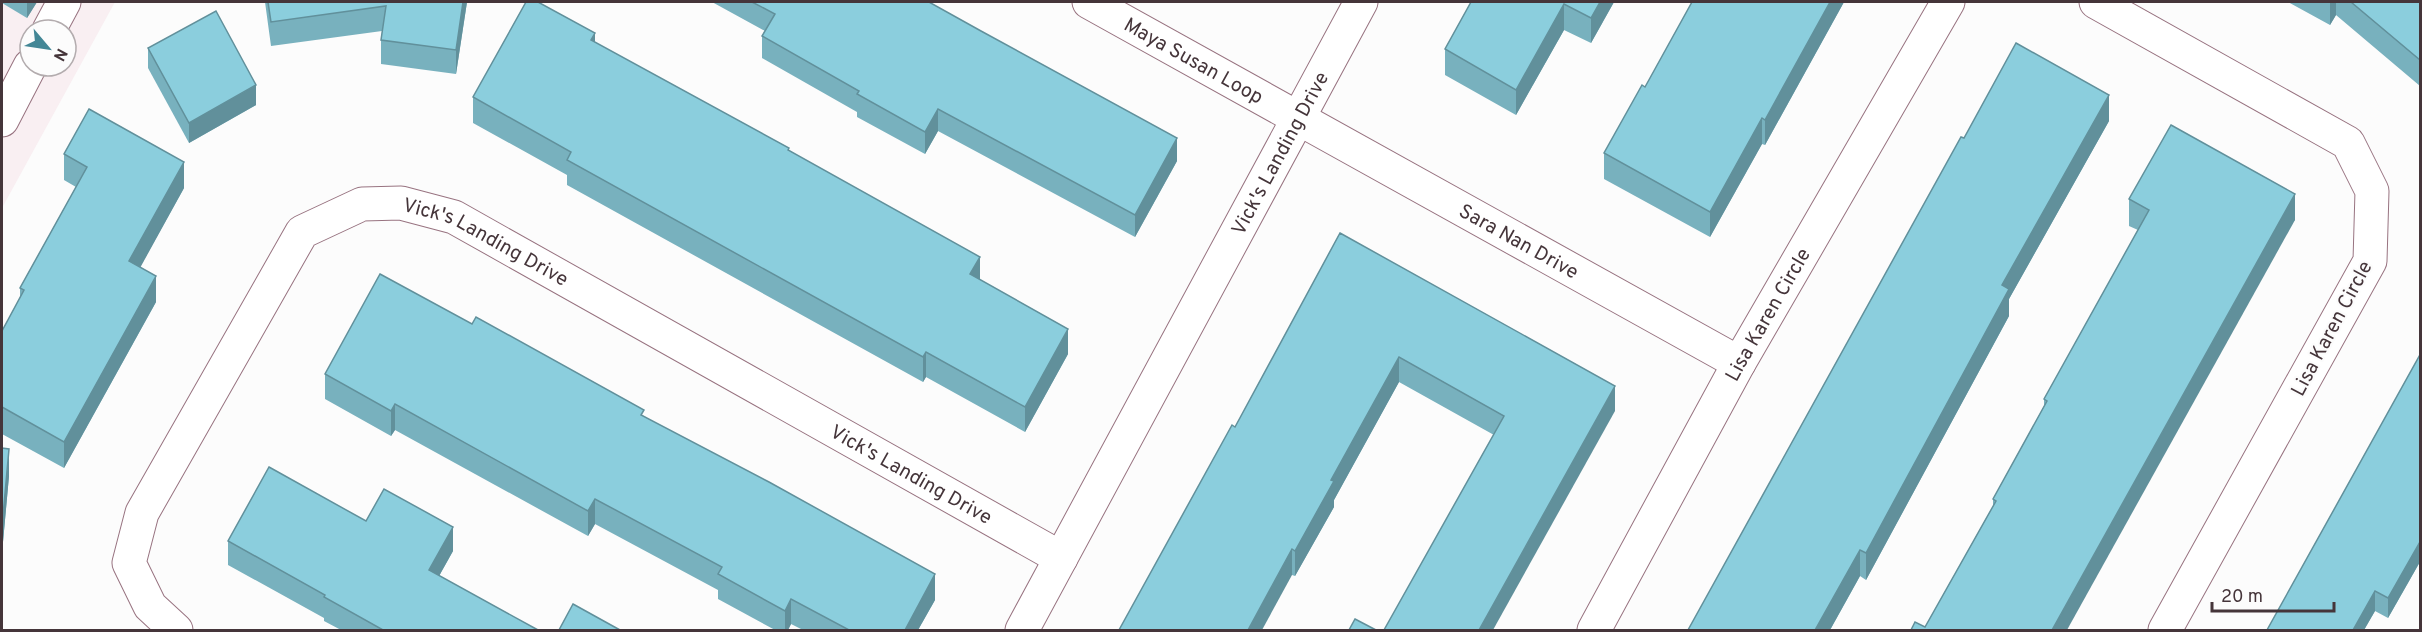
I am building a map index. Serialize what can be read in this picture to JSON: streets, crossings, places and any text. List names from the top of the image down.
{
  "streets": {
    "street": [
      "Maya Susan Loop",
      "Vick's Landing Drive",
      "Sara Nan Drive",
      "Lisa Karen Circle"
    ]
  },
  "crossings": [
    ["Maya Susan Loop", "Vick's Landing Drive"],
    ["Maya Susan Loop", "Sara Nan Drive"],
    ["Vick's Landing Drive", "Sara Nan Drive"],
    ["Sara Nan Drive", "Lisa Karen Circle"]
  ],
  "scale_bar": "20 m",
  "north": "bottom right"
}
